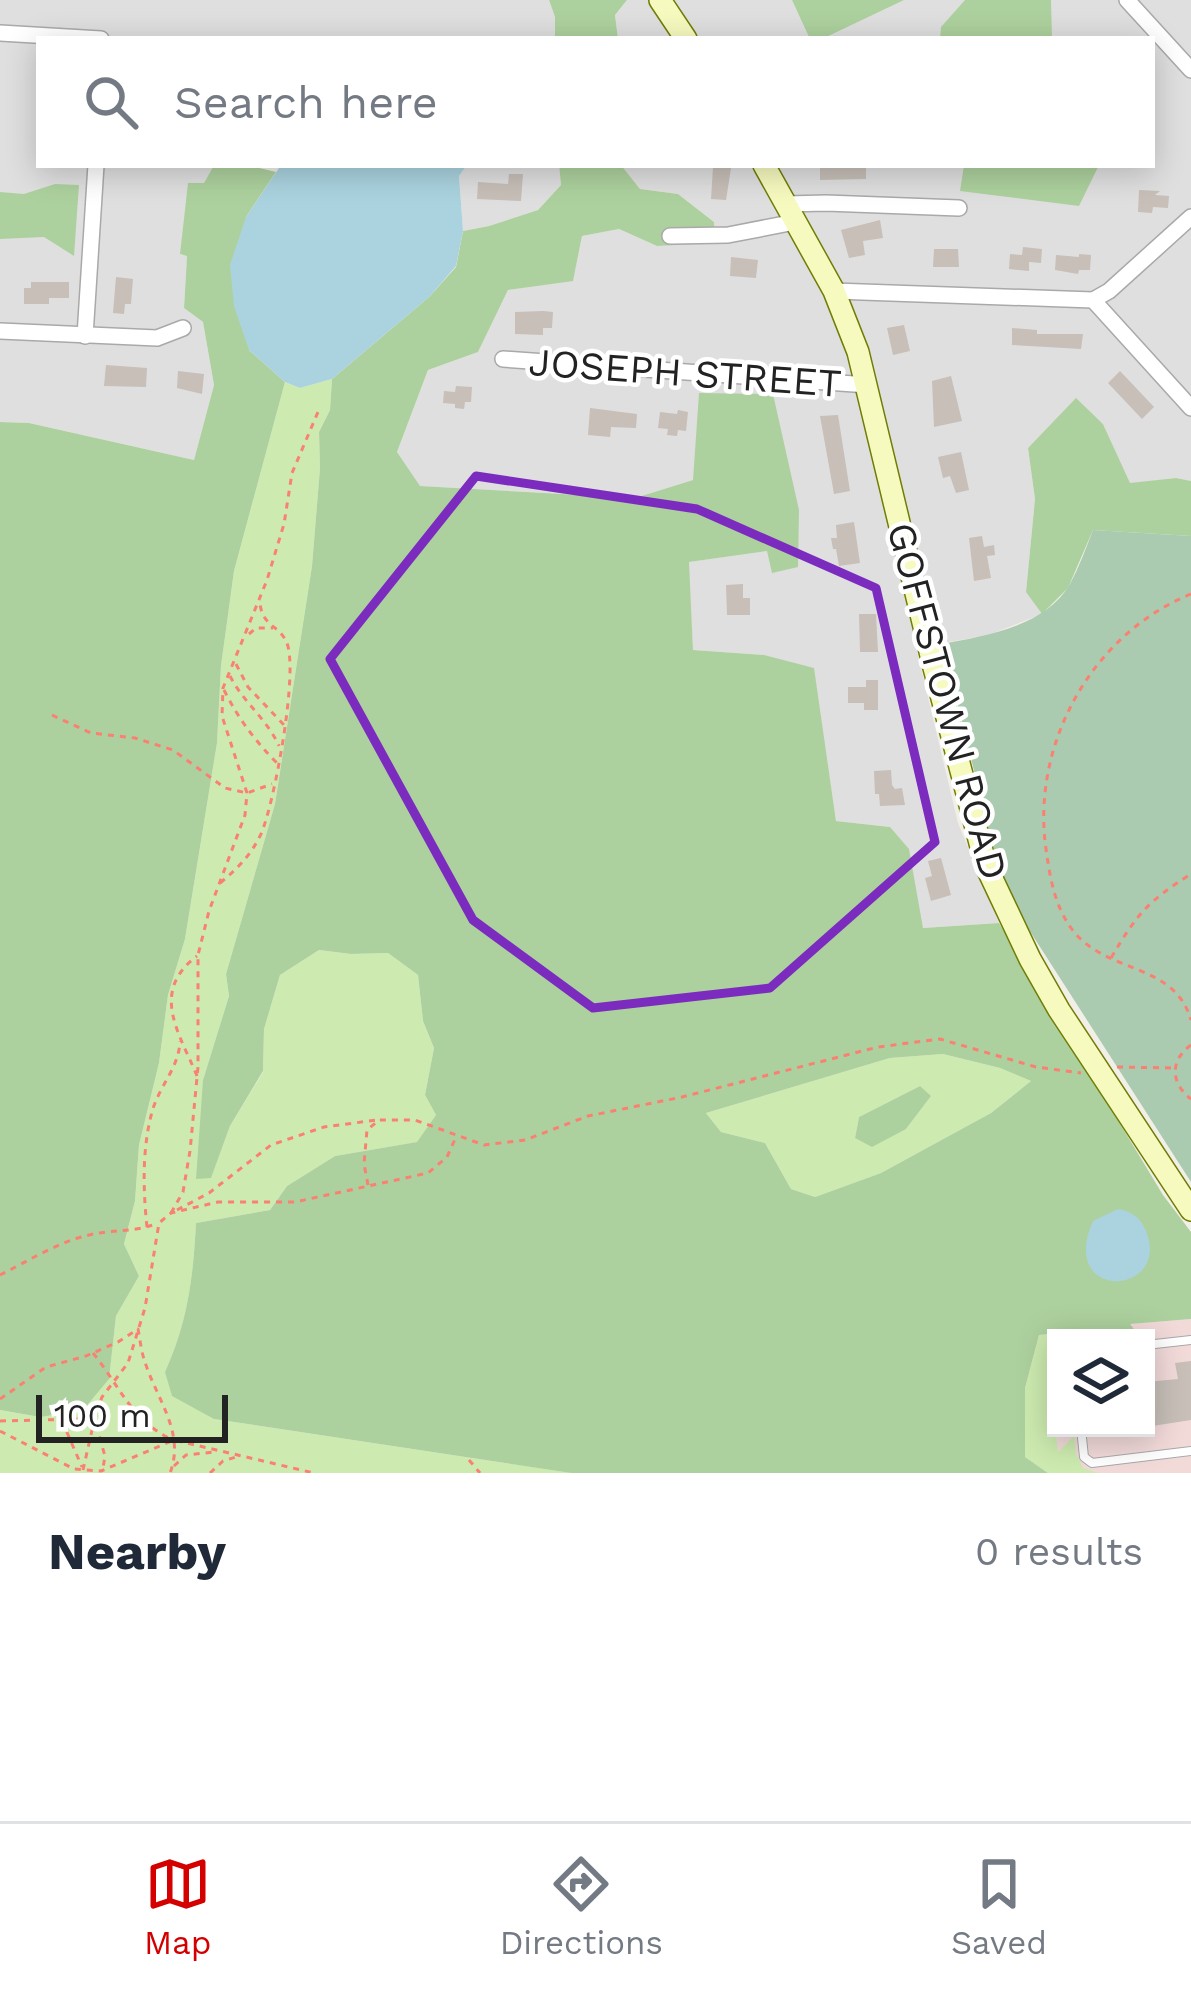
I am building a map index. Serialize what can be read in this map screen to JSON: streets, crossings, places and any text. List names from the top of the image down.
{
  "streets": {
    "main road": ["GOFFSTOWN ROAD"],
    "street": ["JOSEPH STREET"]
  },
  "crossings": [
    ["JOSEPH STREET", "GOFFSTOWN ROAD"]
  ],
  "scale_bar": "100 m",
  "page": {
    "search": "Search here",
    "scale": "100 m",
    "heading": ["Nearby", "0 results"],
    "nav": ["Map", "Directions", "Saved"]
  }
}
